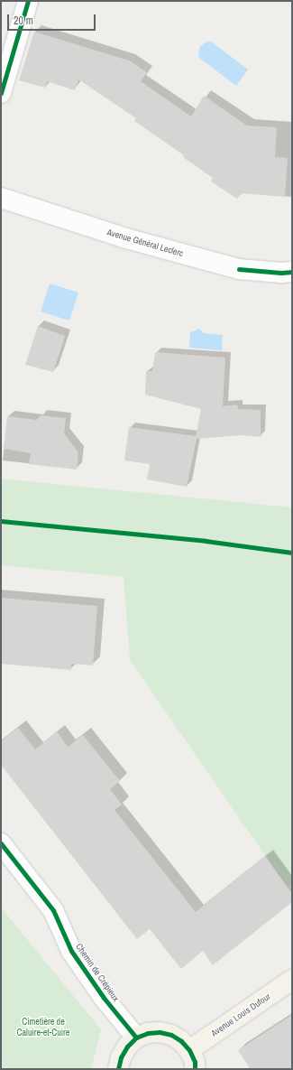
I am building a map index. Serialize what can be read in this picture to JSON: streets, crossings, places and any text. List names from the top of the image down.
{
  "streets": {
    "main road": ["Avenue Louis Dufour"],
    "street": ["Avenue Général Leclerc", "Chemin de Crépieux"]
  },
  "parks": ["Cimetière de Caluire-et-Cuire"],
  "scale_bar": "20 m"
}
